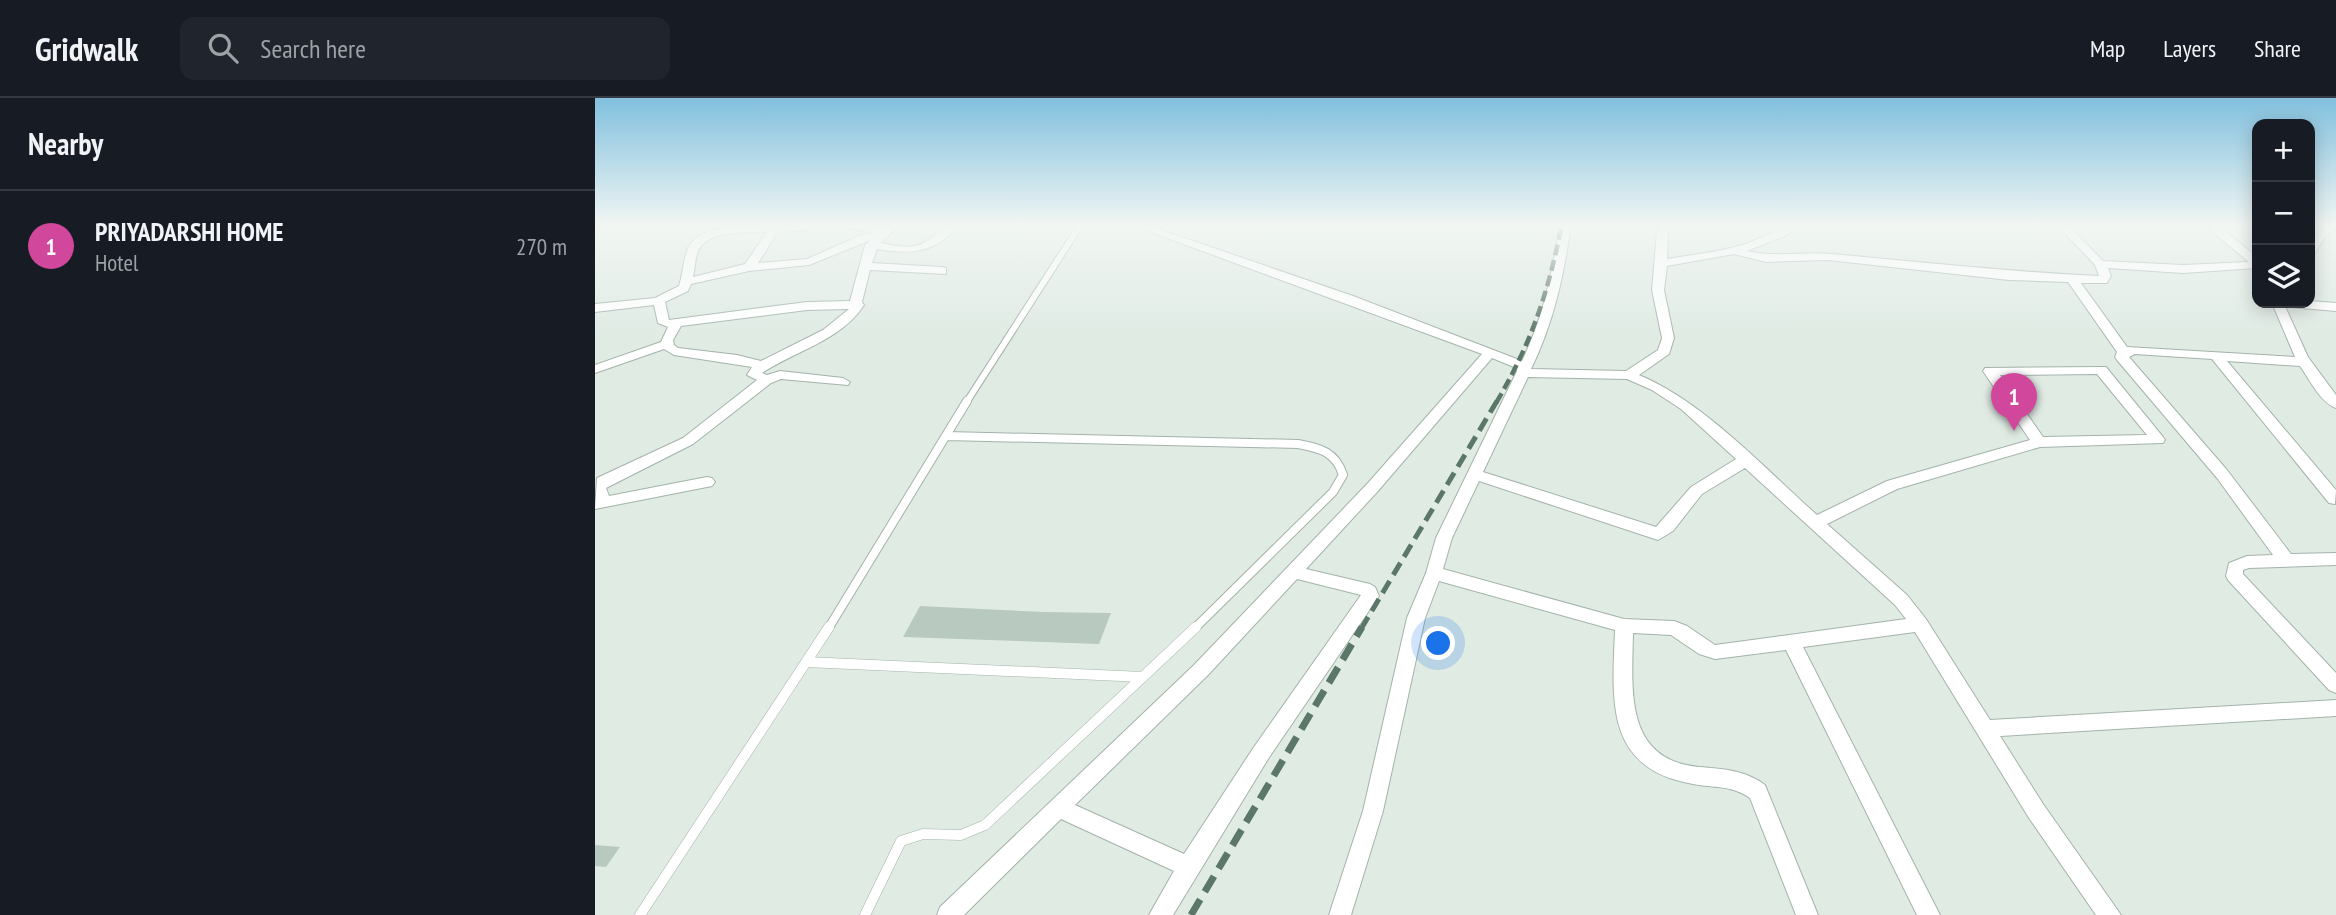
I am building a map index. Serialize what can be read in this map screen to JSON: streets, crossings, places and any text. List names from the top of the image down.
{
  "page": {
    "header": "Gridwalk",
    "search": "Search here",
    "nav": ["Map", "Layers", "Share"],
    "heading": "Nearby",
    "map_buttons": ["+", "−"],
    "list": [
      {
        "mark": "1",
        "name": "PRIYADARSHI HOME",
        "note": "Hotel",
        "value": "270 m"
      }
    ],
    "pins": "1"
  }
}
